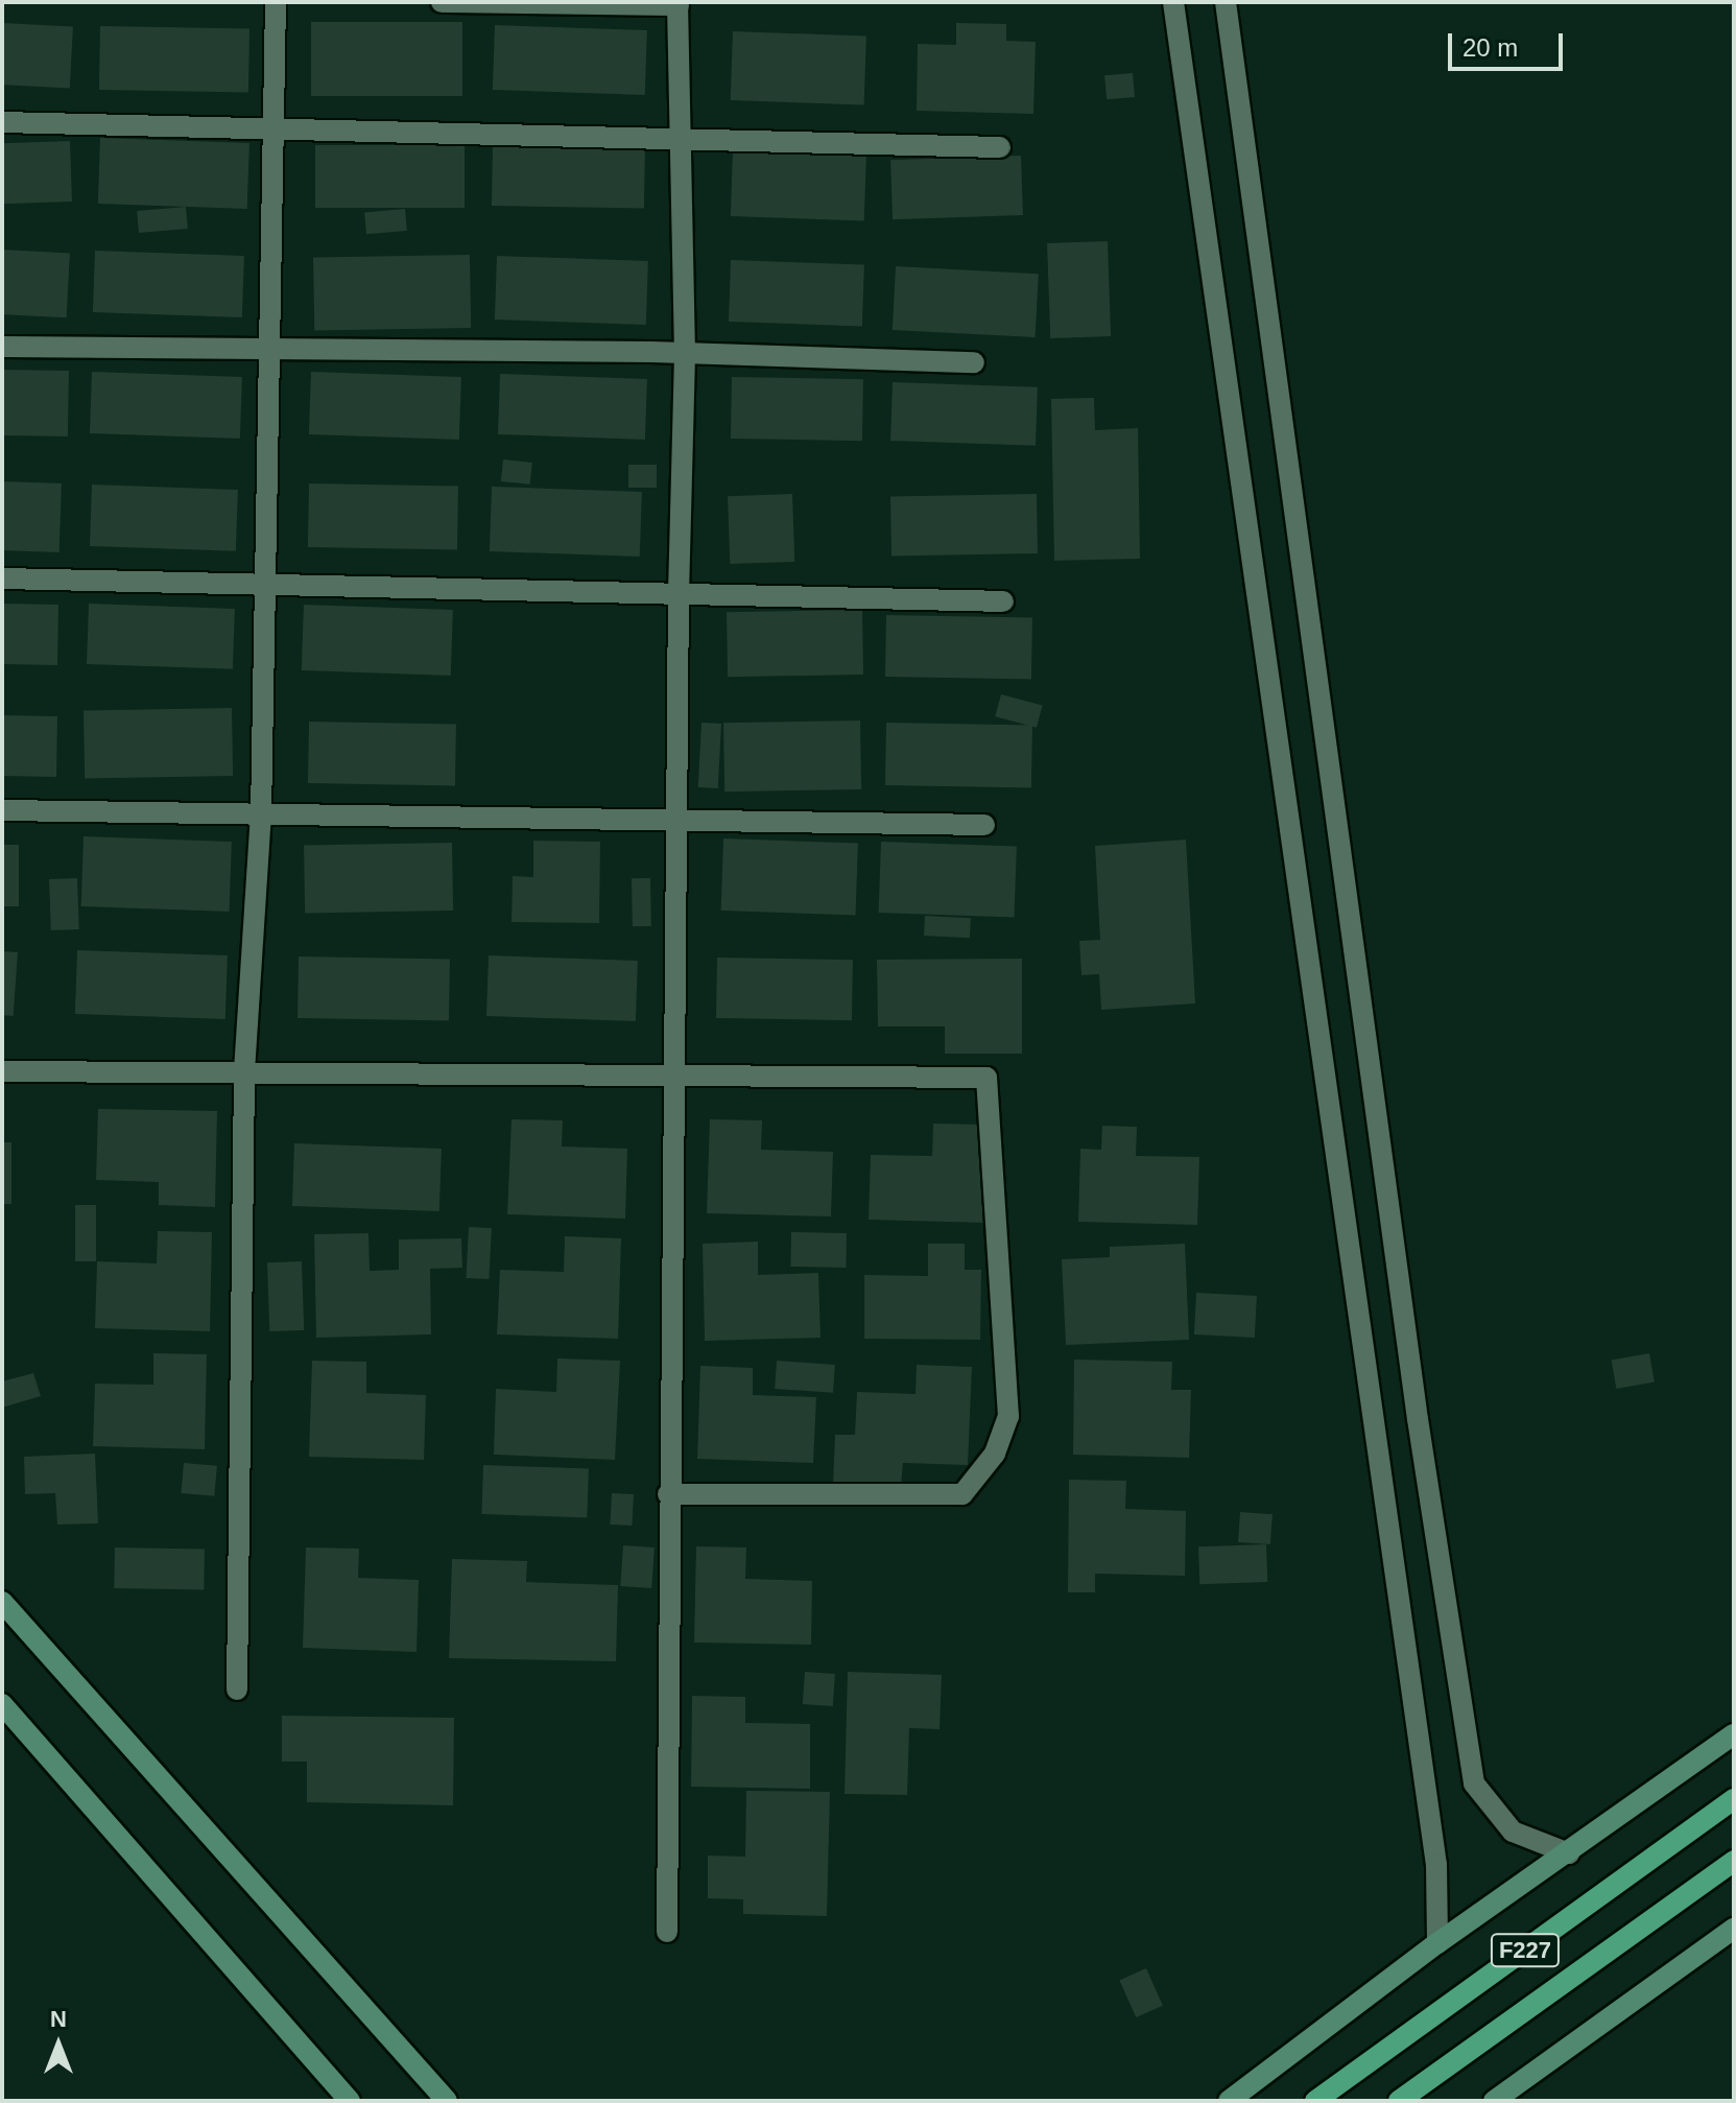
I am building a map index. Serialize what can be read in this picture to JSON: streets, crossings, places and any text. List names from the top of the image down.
{
  "streets": {
    "main road": ["F227"]
  },
  "scale_bar": "20 m",
  "north": "top"
}
